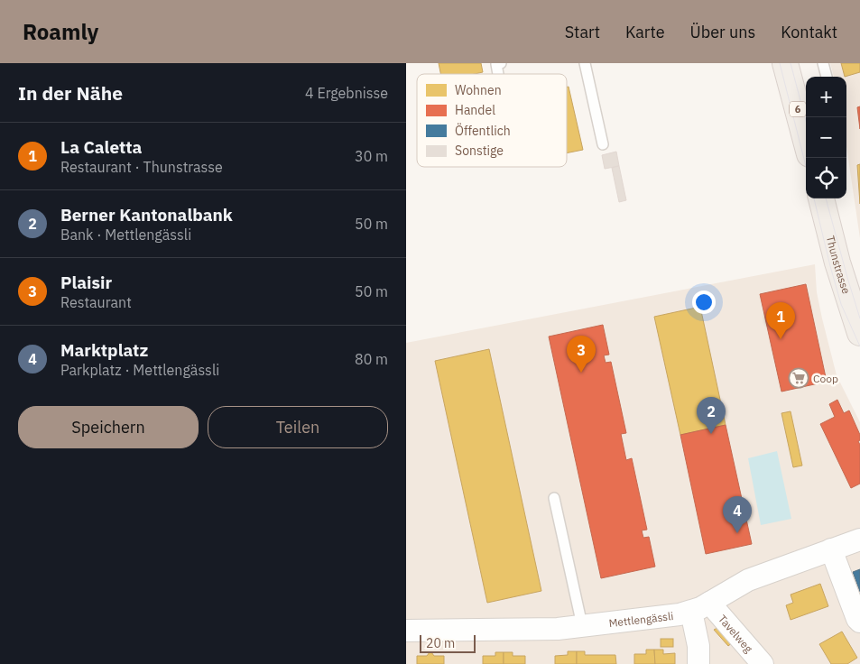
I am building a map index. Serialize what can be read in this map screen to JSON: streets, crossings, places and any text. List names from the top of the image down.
{
  "streets": {
    "main road": ["6", "Thunstrasse"],
    "street": ["Mettlengässli", "Tavelweg"]
  },
  "crossings": [
    ["Mettlengässli", "Tavelweg"]
  ],
  "places": {
    "supermarket": ["Coop"]
  },
  "legend": [
    "Wohnen",
    "Handel",
    "Öffentlich",
    "Sonstige"
  ],
  "scale_bar": "20 m",
  "page": {
    "header": "Roamly",
    "nav": [
      "Start",
      "Karte",
      "Über uns",
      "Kontakt"
    ],
    "heading": ["In der Nähe", "4 Ergebnisse"],
    "map_buttons": ["+", "−"],
    "list": [
      {
        "mark": "1",
        "name": "La Caletta",
        "note": "Restaurant · Thunstrasse",
        "value": "30 m"
      },
      {
        "mark": "2",
        "name": "Berner Kantonalbank",
        "note": "Bank · Mettlengässli",
        "value": "50 m"
      },
      {
        "mark": "3",
        "name": "Plaisir",
        "note": "Restaurant",
        "value": "50 m"
      },
      {
        "mark": "4",
        "name": "Marktplatz",
        "note": "Parkplatz · Mettlengässli",
        "value": "80 m"
      }
    ],
    "pins": [
      "1",
      "3",
      "2",
      "4"
    ],
    "buttons": ["Speichern", "Teilen"],
    "scale": "20 m"
  }
}
